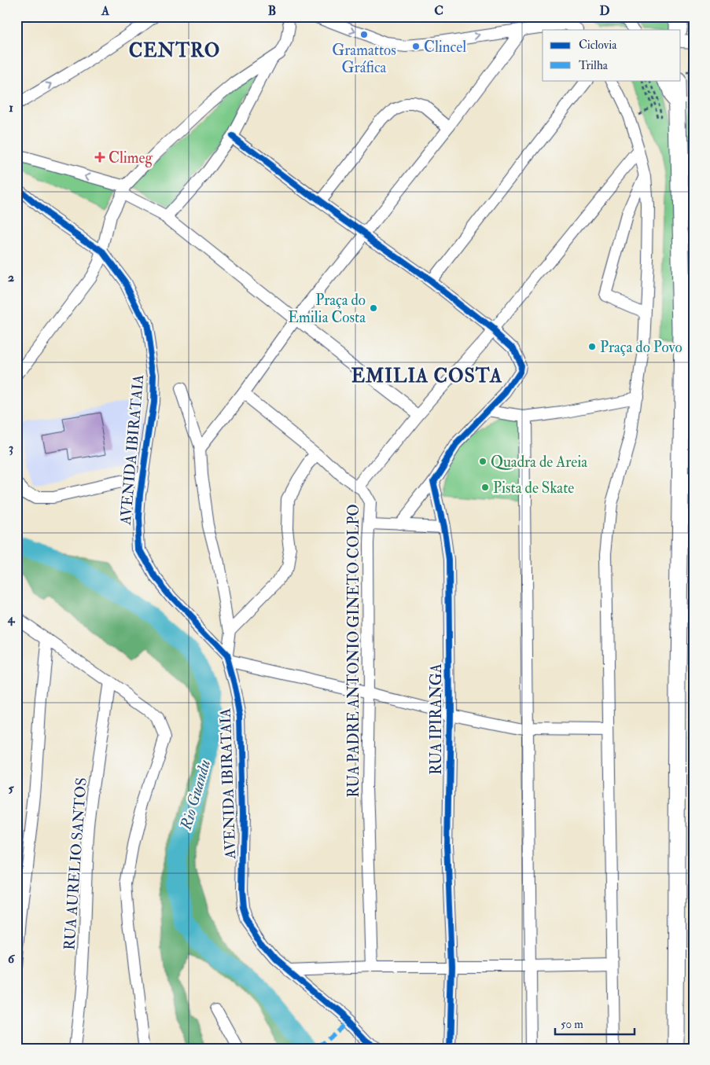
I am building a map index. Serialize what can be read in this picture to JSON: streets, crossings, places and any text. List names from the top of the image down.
{
  "streets": {
    "street": [
      "AVENIDA IBIRATAIA",
      "RUA PADRE ANTONIO GINETO COLPO",
      "RUA IPIRANGA",
      "RUA AURELIO SANTOS"
    ]
  },
  "districts": ["CENTRO", "EMILIA COSTA"],
  "water": ["Rio Guandu"],
  "places": {
    "other": [
      "Gramattos Gráfica",
      "Clincel",
      "Praça do Emilia Costa",
      "Praça do Povo",
      "Quadra de Areia",
      "Pista de Skate"
    ],
    "health": ["Climeg"]
  },
  "legend": ["Ciclovia", "Trilha"],
  "scale_bar": "50 m",
  "grid": {
    "columns": [
      "A",
      "B",
      "C",
      "D"
    ],
    "rows": [
      "1",
      "2",
      "3",
      "4",
      "5",
      "6"
    ]
  }
}
